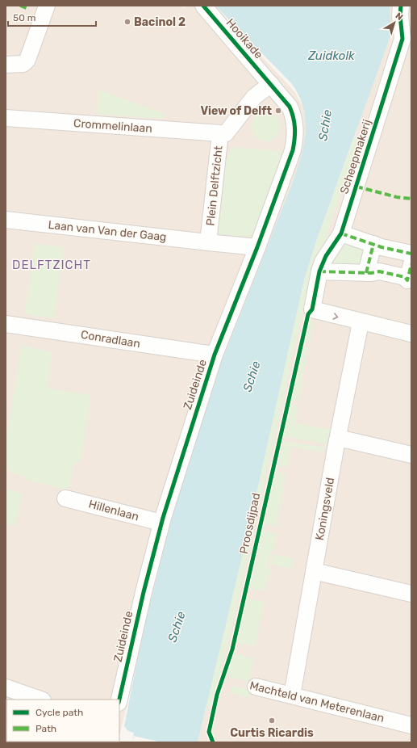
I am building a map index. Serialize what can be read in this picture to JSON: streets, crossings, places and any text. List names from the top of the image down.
{
  "streets": {
    "street": [
      "Hooikade",
      "Crommelinlaan",
      "Scheepmakerij",
      "Plein Delftzicht",
      "Laan van Van der Gaag",
      "Conradlaan",
      "Zuideinde",
      "Koningsveld",
      "Hillenlaan",
      "Machteld van Meterenlaan"
    ],
    "cycle path": ["Proosdijpad"]
  },
  "crossings": [
    ["Hooikade", "Plein Delftzicht"],
    ["Hooikade", "Zuideinde"],
    ["Crommelinlaan", "Plein Delftzicht"],
    ["Scheepmakerij", "Koningsveld"],
    ["Plein Delftzicht", "Laan van Van der Gaag"],
    ["Plein Delftzicht", "Zuideinde"],
    ["Conradlaan", "Zuideinde"],
    ["Zuideinde", "Hillenlaan"],
    ["Koningsveld", "Machteld van Meterenlaan"]
  ],
  "districts": ["DELFTZICHT"],
  "water": ["Zuidkolk", "Schie"],
  "places": ["Bacinol 2", "View of Delft", "Curtis Ricardis"],
  "legend": ["Cycle path", "Path"],
  "scale_bar": "50 m",
  "north": "top right"
}
